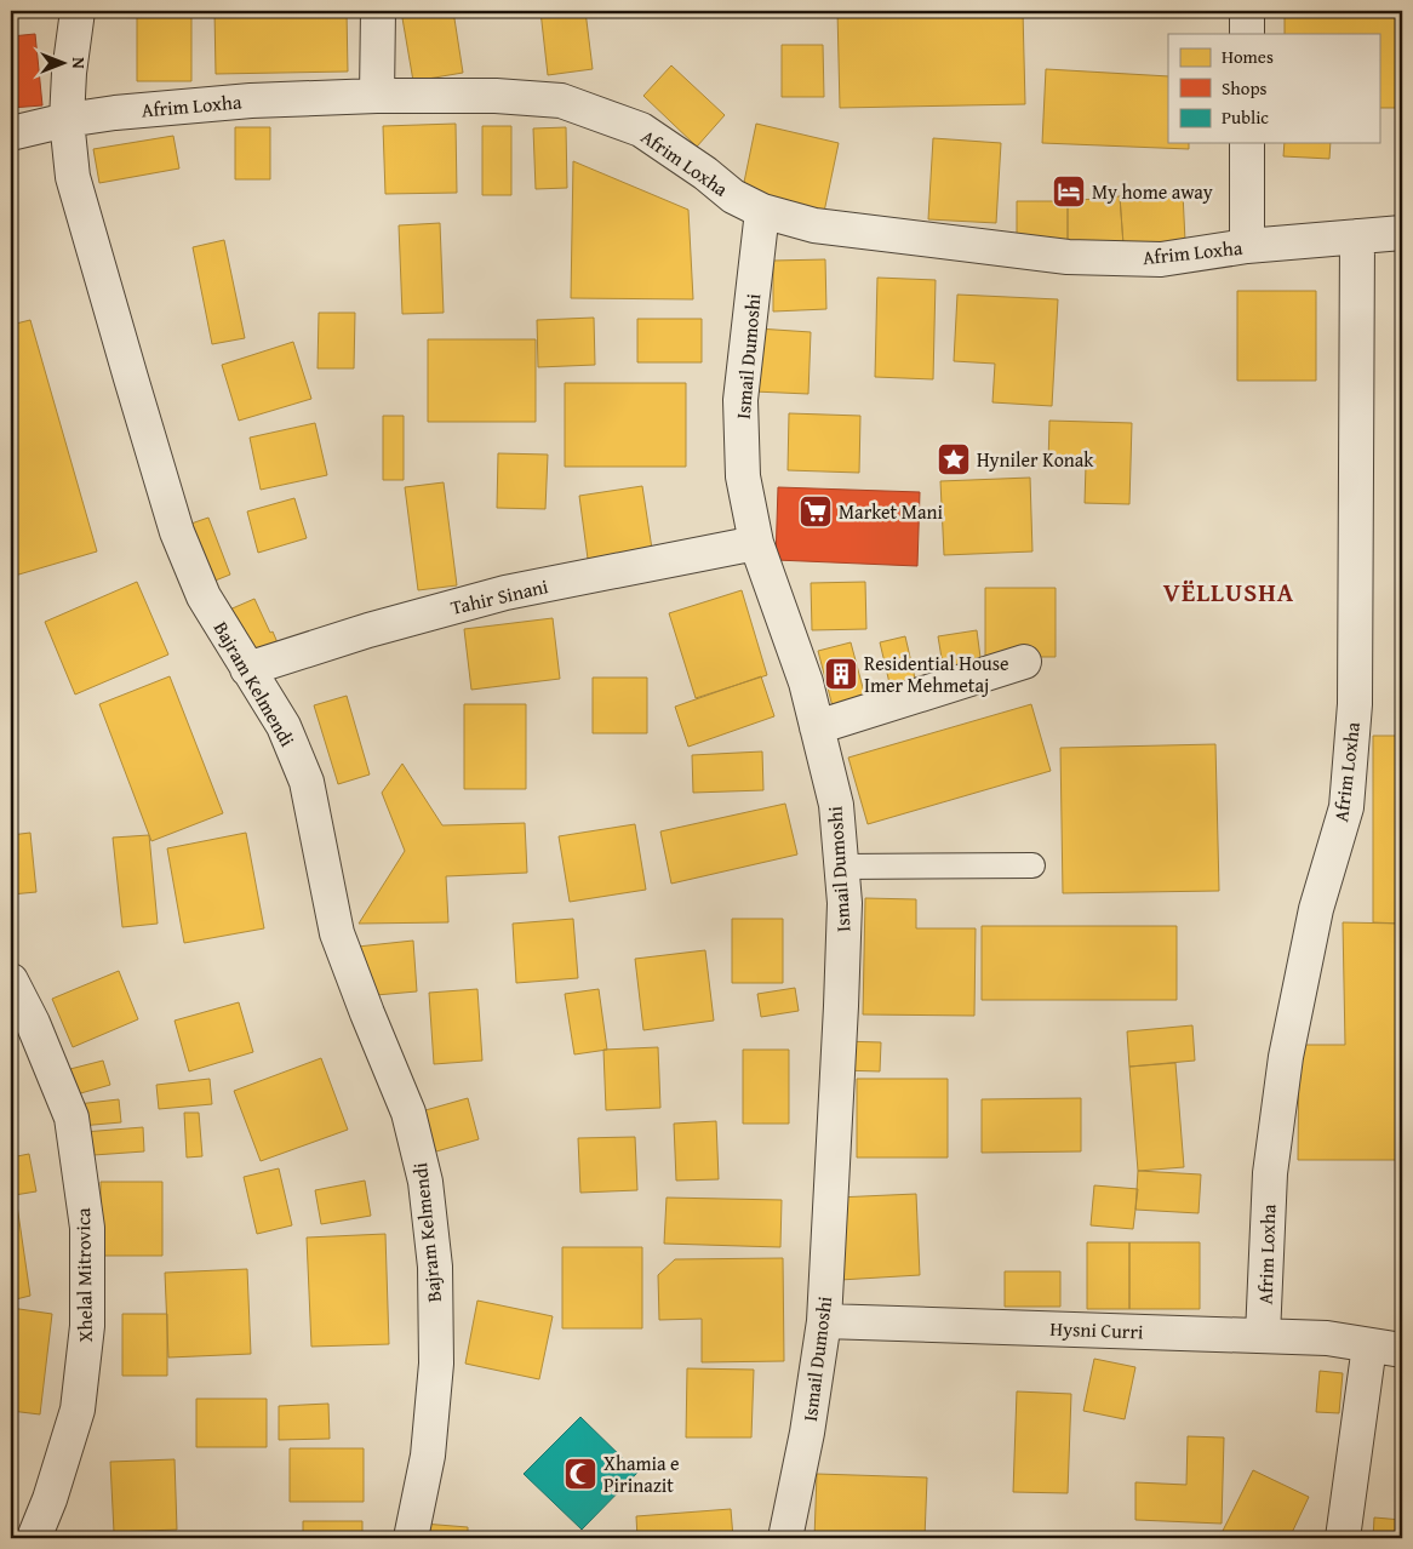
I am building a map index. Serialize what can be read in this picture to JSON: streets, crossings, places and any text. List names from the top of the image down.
{
  "streets": {
    "street": [
      "Afrim Loxha",
      "Ismail Dumoshi",
      "Tahir Sinani",
      "Bajram Kelmendi",
      "Xhelal Mitrovica",
      "Hysni Curri"
    ]
  },
  "crossings": [
    ["Afrim Loxha", "Ismail Dumoshi"],
    ["Afrim Loxha", "Bajram Kelmendi"],
    ["Afrim Loxha", "Hysni Curri"],
    ["Ismail Dumoshi", "Tahir Sinani"],
    ["Ismail Dumoshi", "Hysni Curri"],
    ["Tahir Sinani", "Bajram Kelmendi"]
  ],
  "districts": ["VËLLUSHA"],
  "places": {
    "hotel": ["My home away"],
    "place": ["Hyniler Konak"],
    "supermarket": ["Market Mani"],
    "building": ["Residential House Imer Mehmetaj"],
    "mosque": ["Xhamia e Pirinazit"]
  },
  "legend": ["Homes", "Shops", "Public"],
  "north": "right"
}
